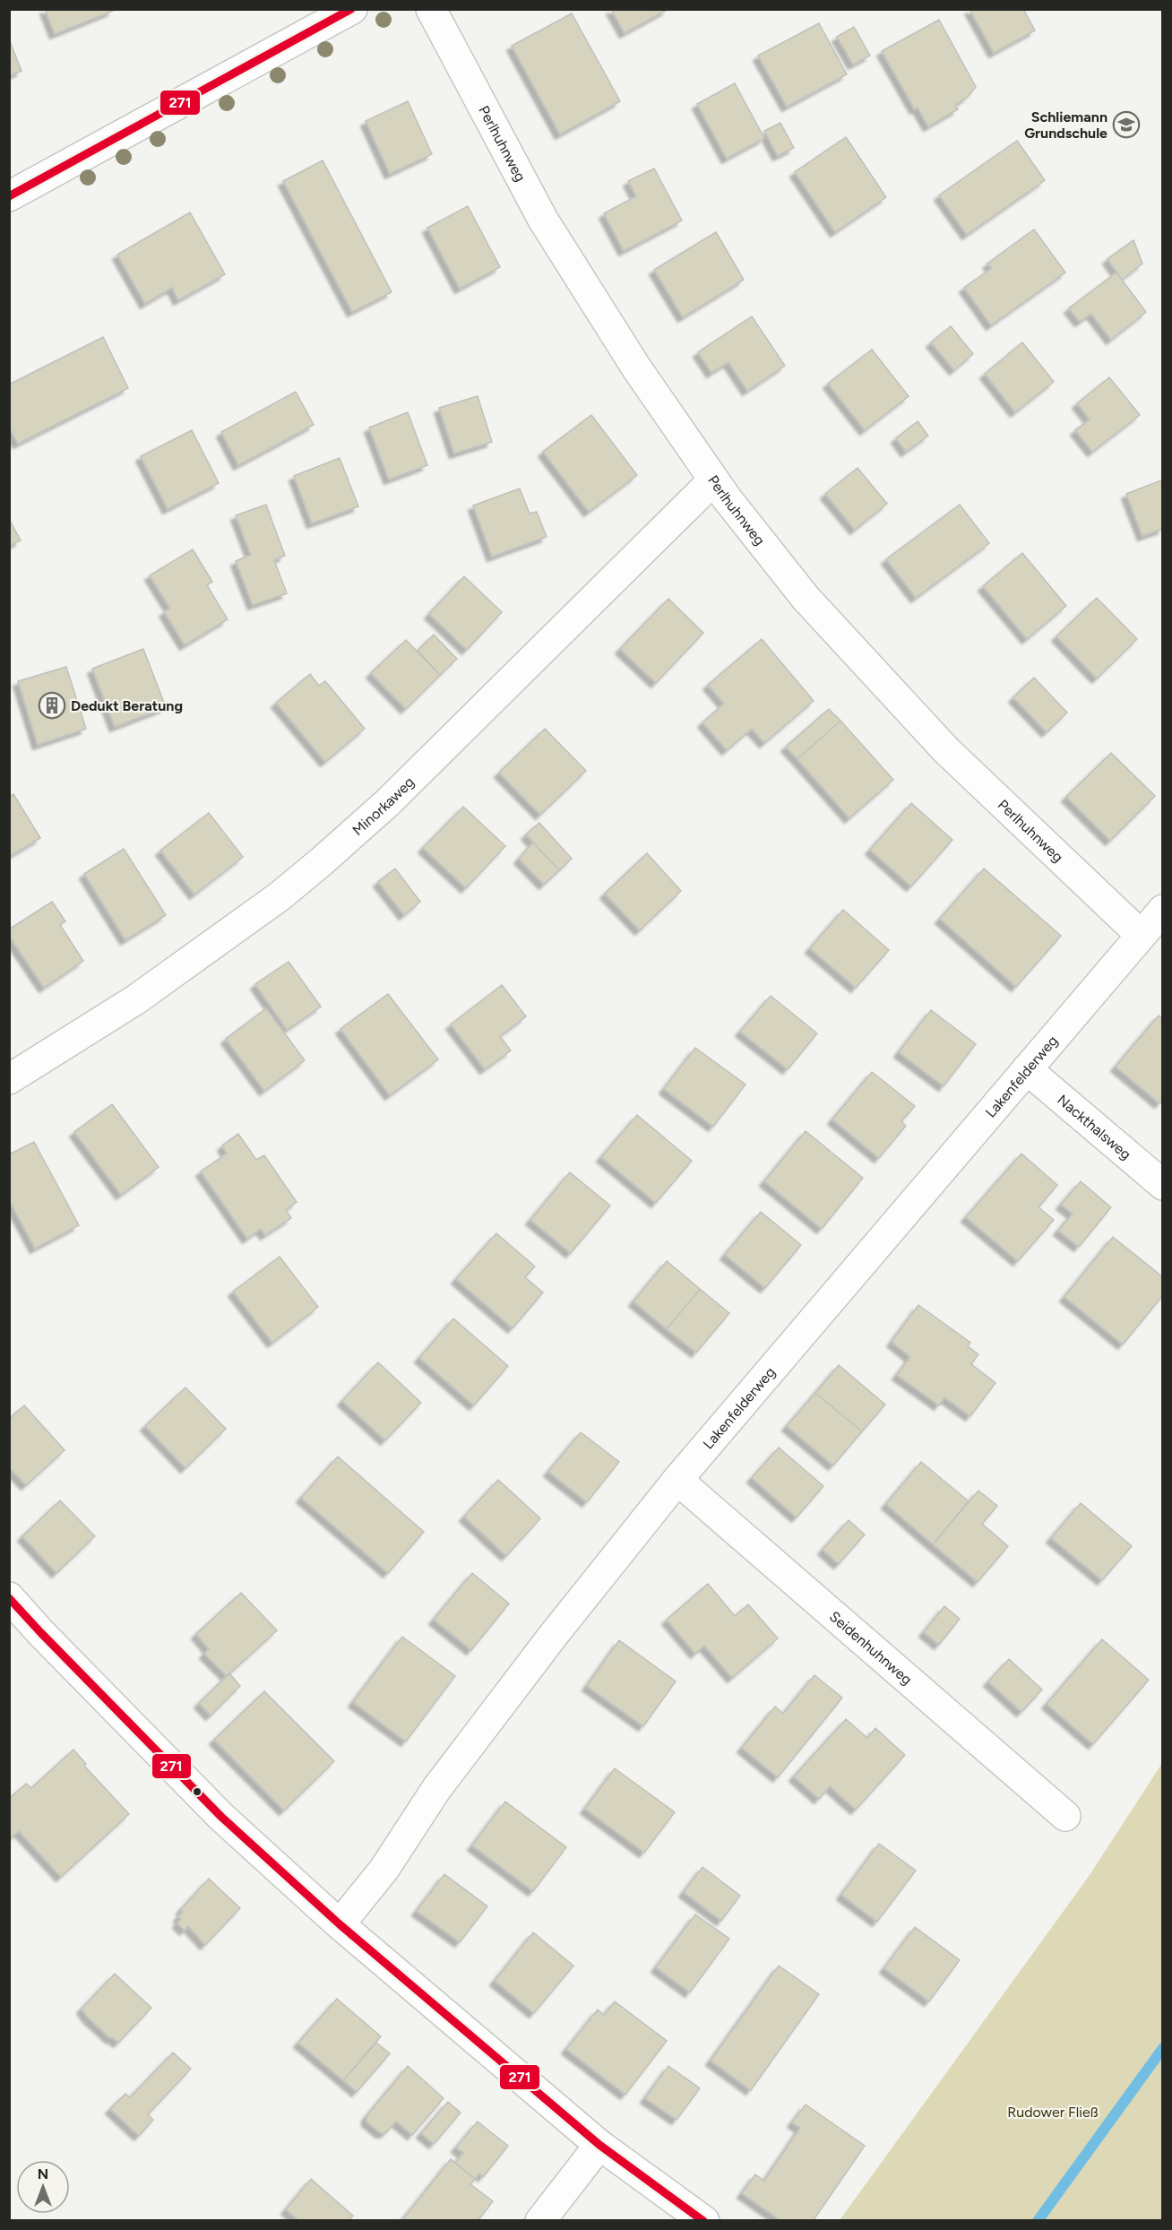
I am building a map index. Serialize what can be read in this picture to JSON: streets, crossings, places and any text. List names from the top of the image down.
{
  "streets": {
    "street": [
      "Perlhuhnweg",
      "Minorkaweg",
      "Lakenfelderweg",
      "Nackthalsweg",
      "Seidenhuhnweg"
    ]
  },
  "crossings": [
    ["Perlhuhnweg", "Minorkaweg"],
    ["Perlhuhnweg", "Lakenfelderweg"],
    ["Lakenfelderweg", "Nackthalsweg"],
    ["Lakenfelderweg", "Seidenhuhnweg"]
  ],
  "parks": ["Rudower Fließ"],
  "places": {
    "school or university": ["Schliemann Grundschule"],
    "building": ["Dedukt Beratung"]
  },
  "lines": ["transit line 271"],
  "north": "top"
}
